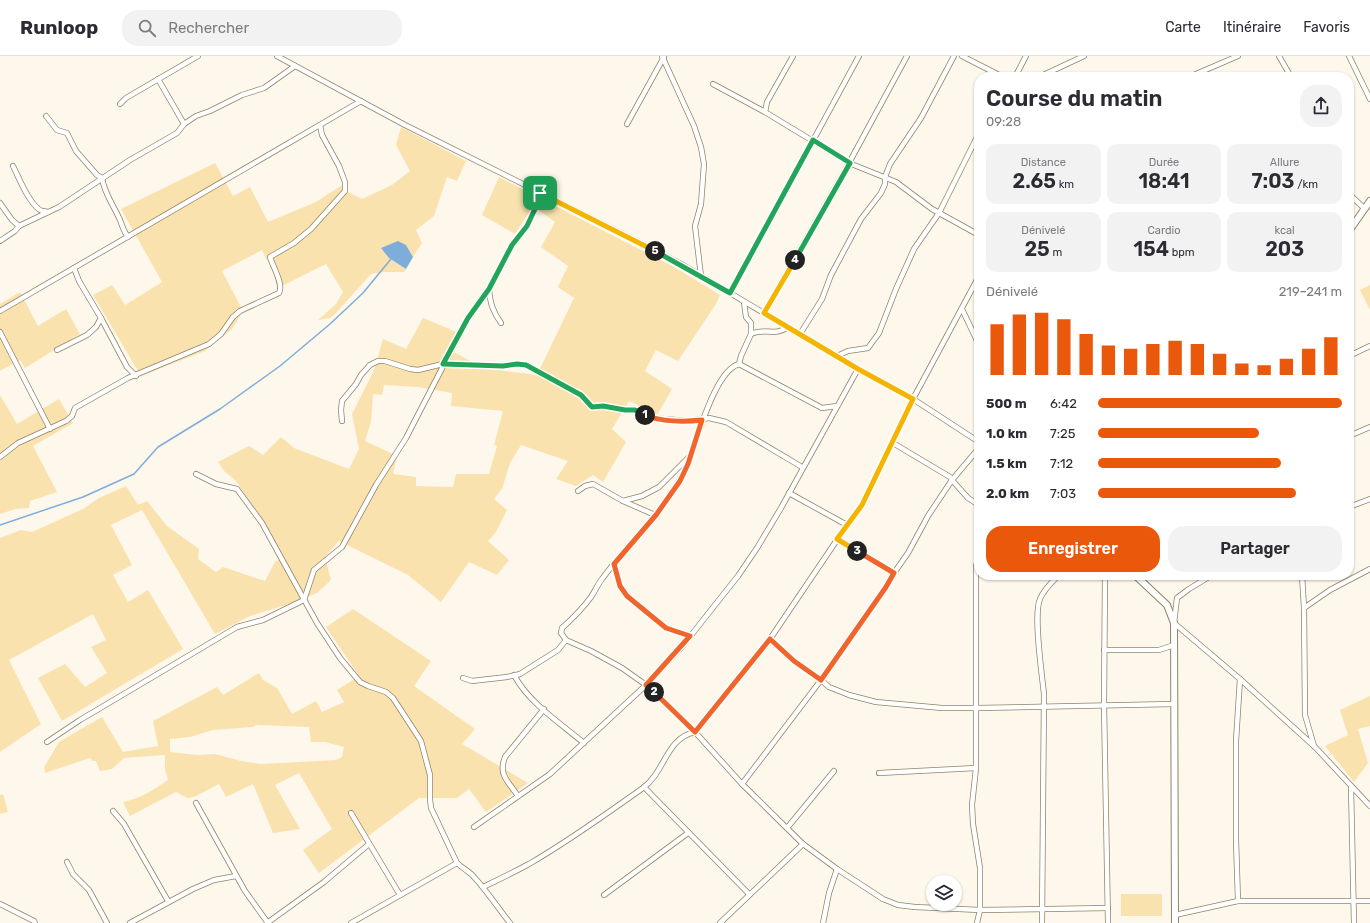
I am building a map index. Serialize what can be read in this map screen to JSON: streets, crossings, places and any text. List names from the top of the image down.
{
  "page": {
    "header": "Runloop",
    "search": "Rechercher",
    "nav": ["Carte", "Itinéraire", "Favoris"],
    "heading": ["Course du matin", "09:28"],
    "stats": [
      ["Distance", "2.65 km"],
      ["Durée", "18:41"],
      ["Allure", "7:03 /km"],
      ["Dénivelé", "25 m"],
      ["Cardio", "154 bpm"],
      ["kcal", "203"]
    ],
    "pins": [
      "5",
      "4",
      "1",
      "3",
      "2"
    ],
    "chart": ["Dénivelé", "219–241 m"],
    "list": [
      {
        "name": "500 m",
        "note": "6:42"
      },
      {
        "name": "1.0 km",
        "note": "7:25"
      },
      {
        "name": "1.5 km",
        "note": "7:12"
      },
      {
        "name": "2.0 km",
        "note": "7:03"
      }
    ],
    "buttons": ["Enregistrer", "Partager"]
  }
}
